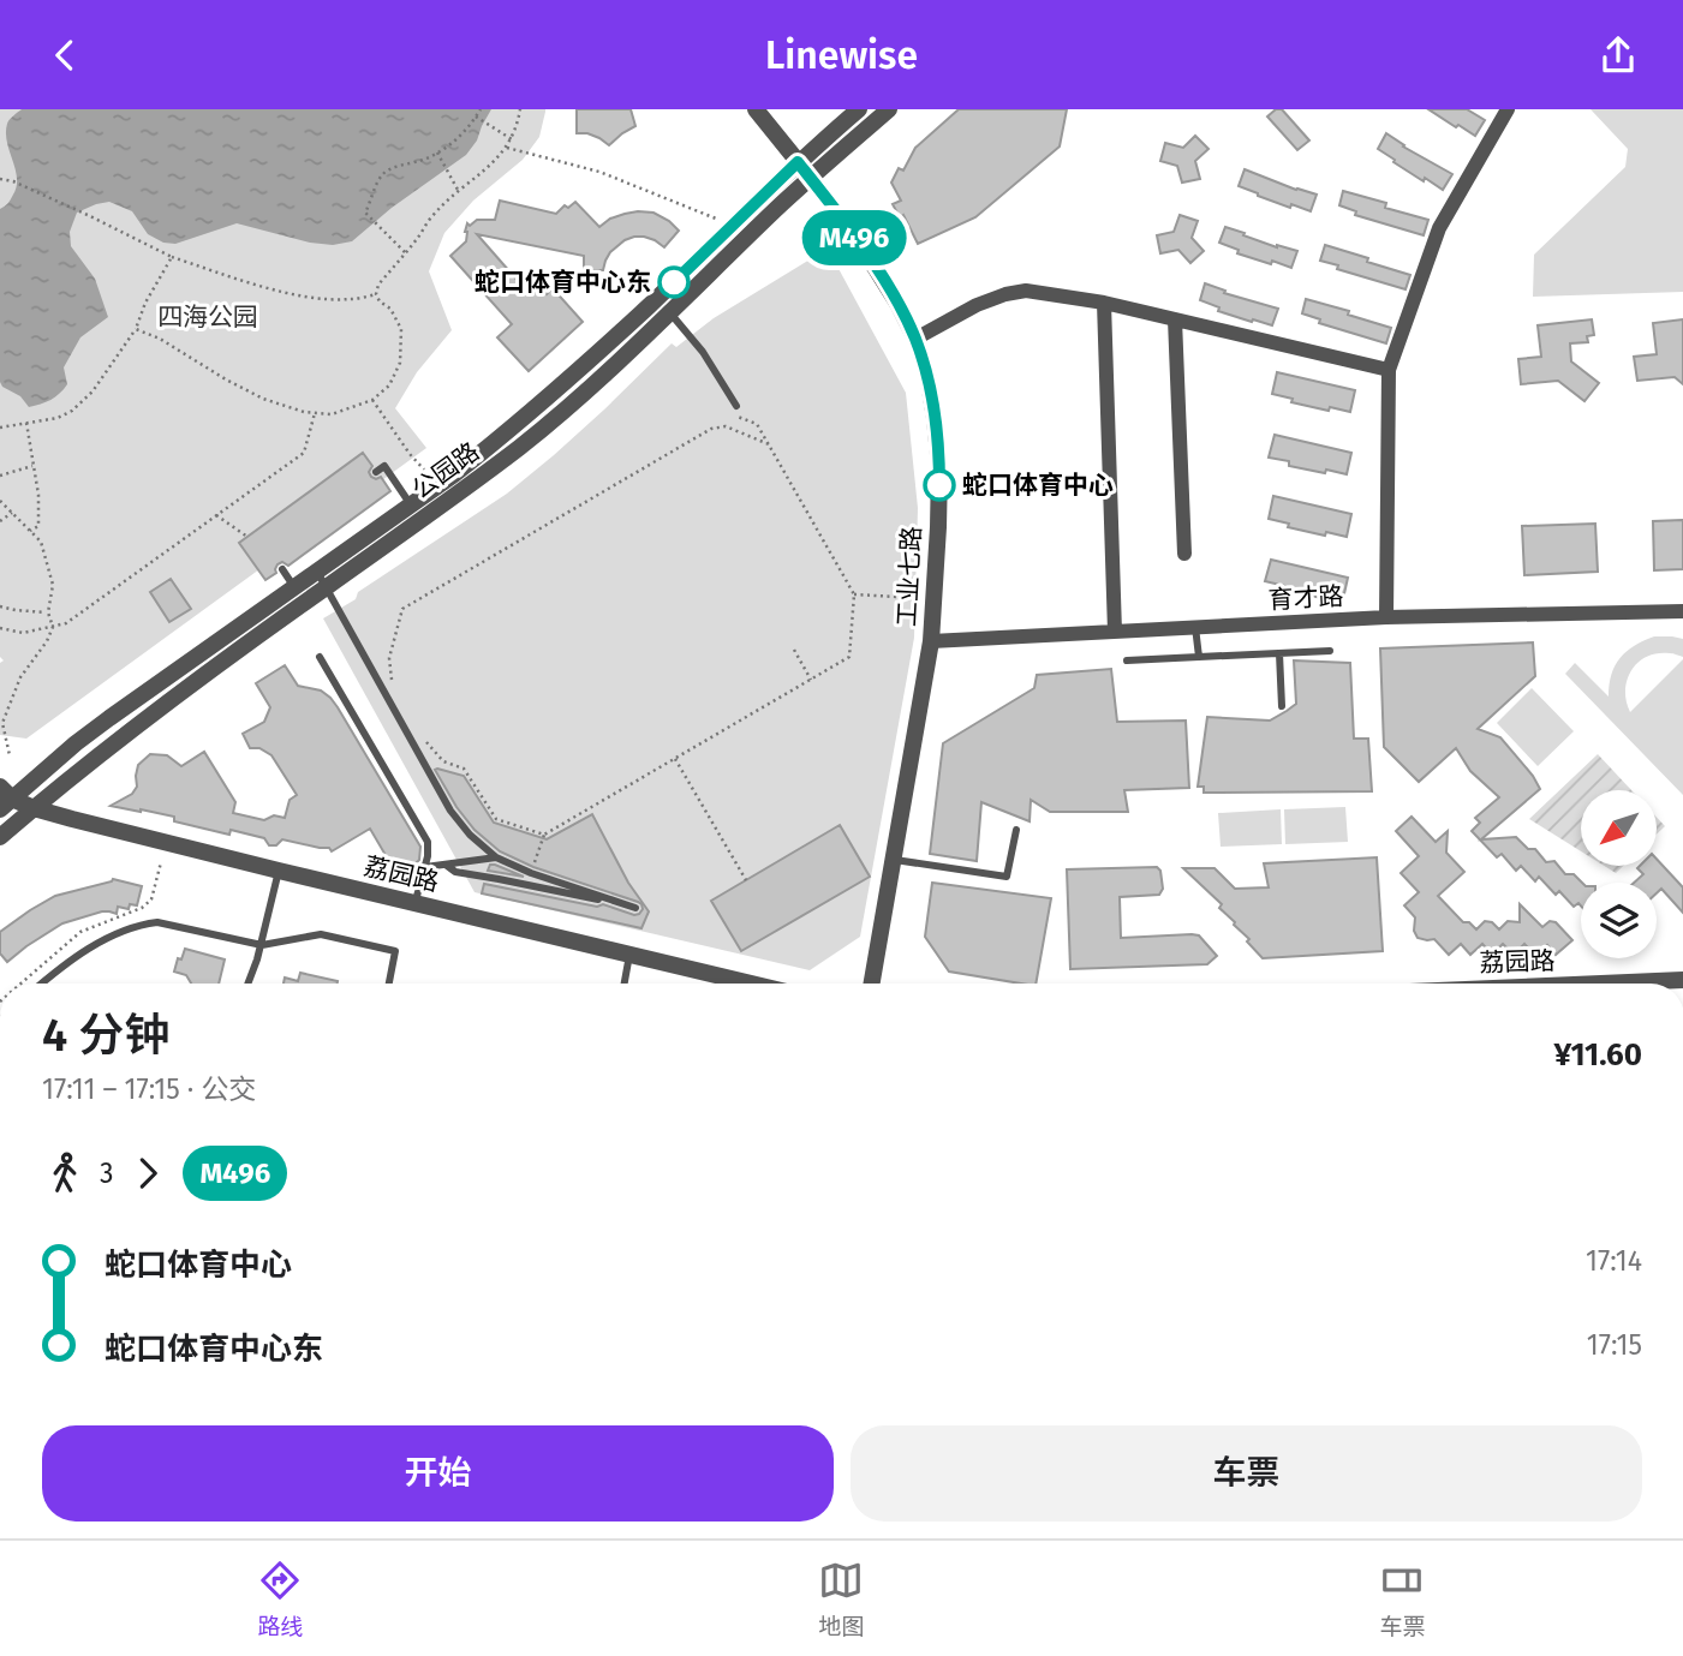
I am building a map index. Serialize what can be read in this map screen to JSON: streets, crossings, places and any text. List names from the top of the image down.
{
  "streets": {
    "street": [
      "公园路",
      "工业七路",
      "育才路",
      "荔园路"
    ]
  },
  "crossings": [
    ["公园路", "工业七路"],
    ["公园路", "荔园路"],
    ["工业七路", "育才路"]
  ],
  "parks": ["四海公园"],
  "places": ["蛇口体育中心东", "蛇口体育中心"],
  "lines": ["bus line M496"],
  "north": "bottom left",
  "page": {
    "header": "Linewise",
    "on_map": "M496",
    "heading": ["4 分钟", "17:11 – 17:15 · 公交", "¥11.60"],
    "legs": ["3", "M496"],
    "list": [
      {
        "name": "蛇口体育中心",
        "value": "17:14"
      },
      {
        "name": "蛇口体育中心东",
        "value": "17:15"
      }
    ],
    "buttons": ["开始", "车票"],
    "tabs": ["路线", "地图", "车票"]
  }
}
